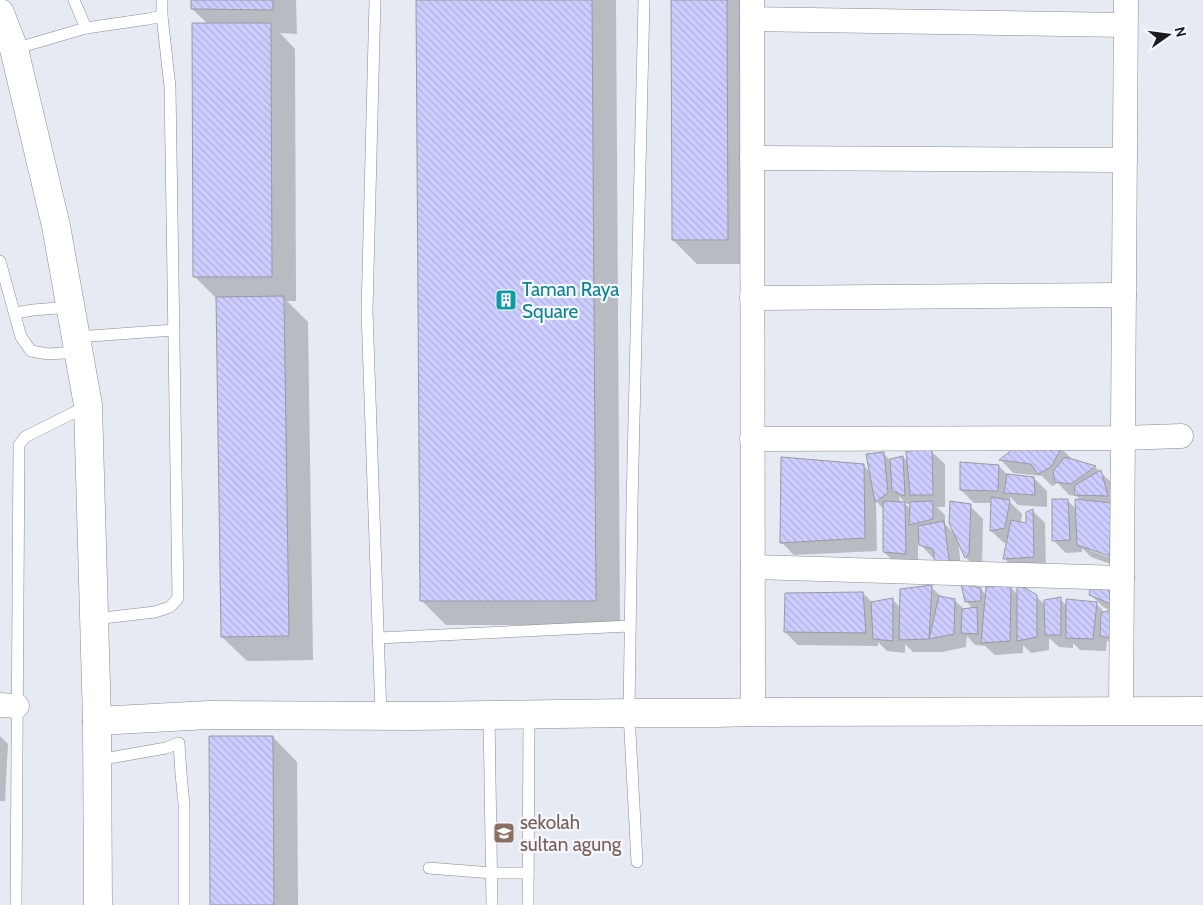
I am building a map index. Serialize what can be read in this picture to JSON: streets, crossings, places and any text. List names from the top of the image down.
{
  "places": {
    "building": ["Taman Raya Square"],
    "school or university": ["sekolah sultan agung"]
  },
  "north": "right"
}
